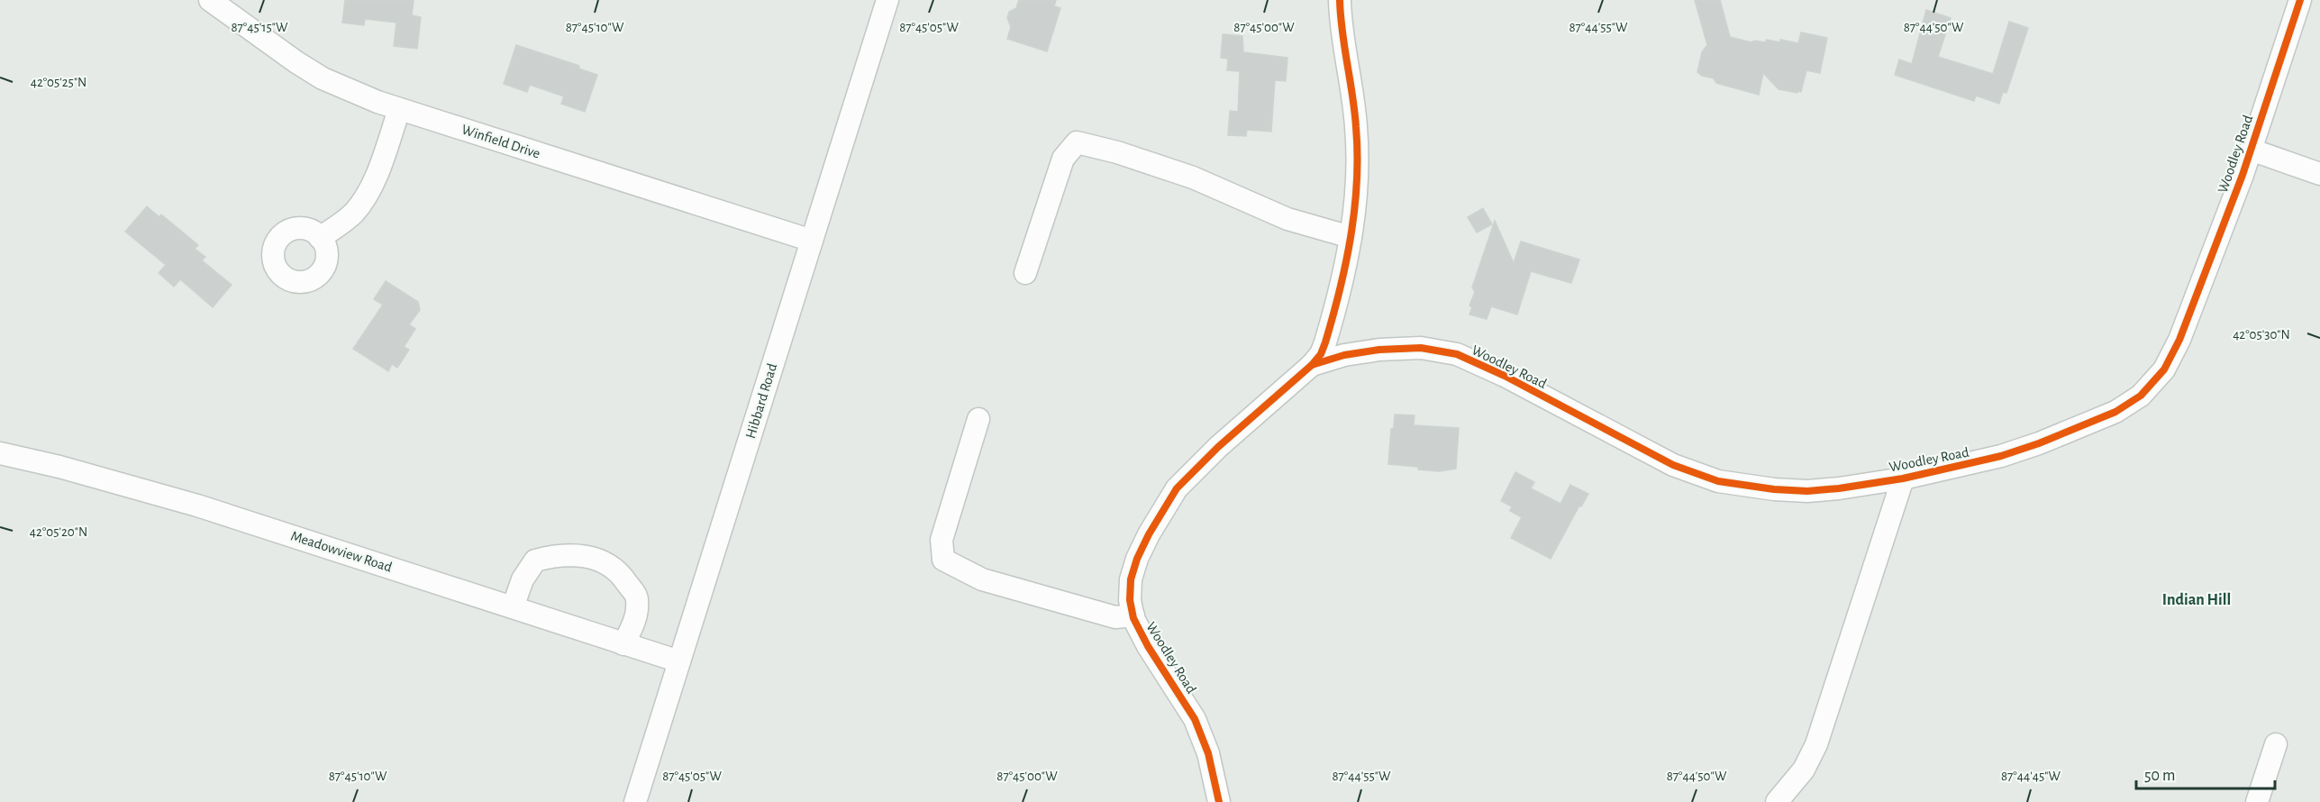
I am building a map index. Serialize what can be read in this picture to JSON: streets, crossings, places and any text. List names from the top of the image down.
{
  "streets": {
    "street": [
      "Winfield Drive",
      "Woodley Road",
      "Hibbard Road",
      "Meadowview Road"
    ]
  },
  "crossings": [
    ["Winfield Drive", "Hibbard Road"],
    ["Hibbard Road", "Meadowview Road"]
  ],
  "districts": ["Indian Hill"],
  "scale_bar": "50 m",
  "coordinates": [
    "87°45'15\"W",
    "87°45'10\"W",
    "87°45'05\"W",
    "87°45'00\"W",
    "87°44'55\"W",
    "87°44'50\"W",
    "42°05'25\"N",
    "42°05'30\"N",
    "42°05'20\"N",
    "87°44'45\"W"
  ]
}
